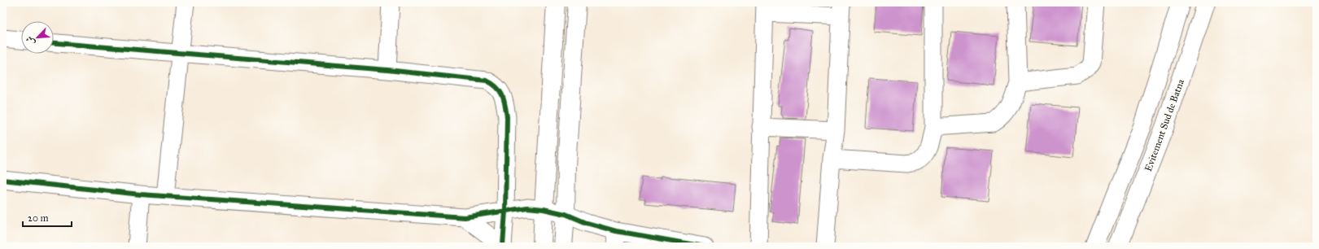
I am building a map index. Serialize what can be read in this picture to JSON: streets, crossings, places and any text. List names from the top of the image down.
{
  "streets": {
    "main road": ["Evitement Sud de Batna"]
  },
  "scale_bar": "20 m",
  "north": "bottom left"
}
